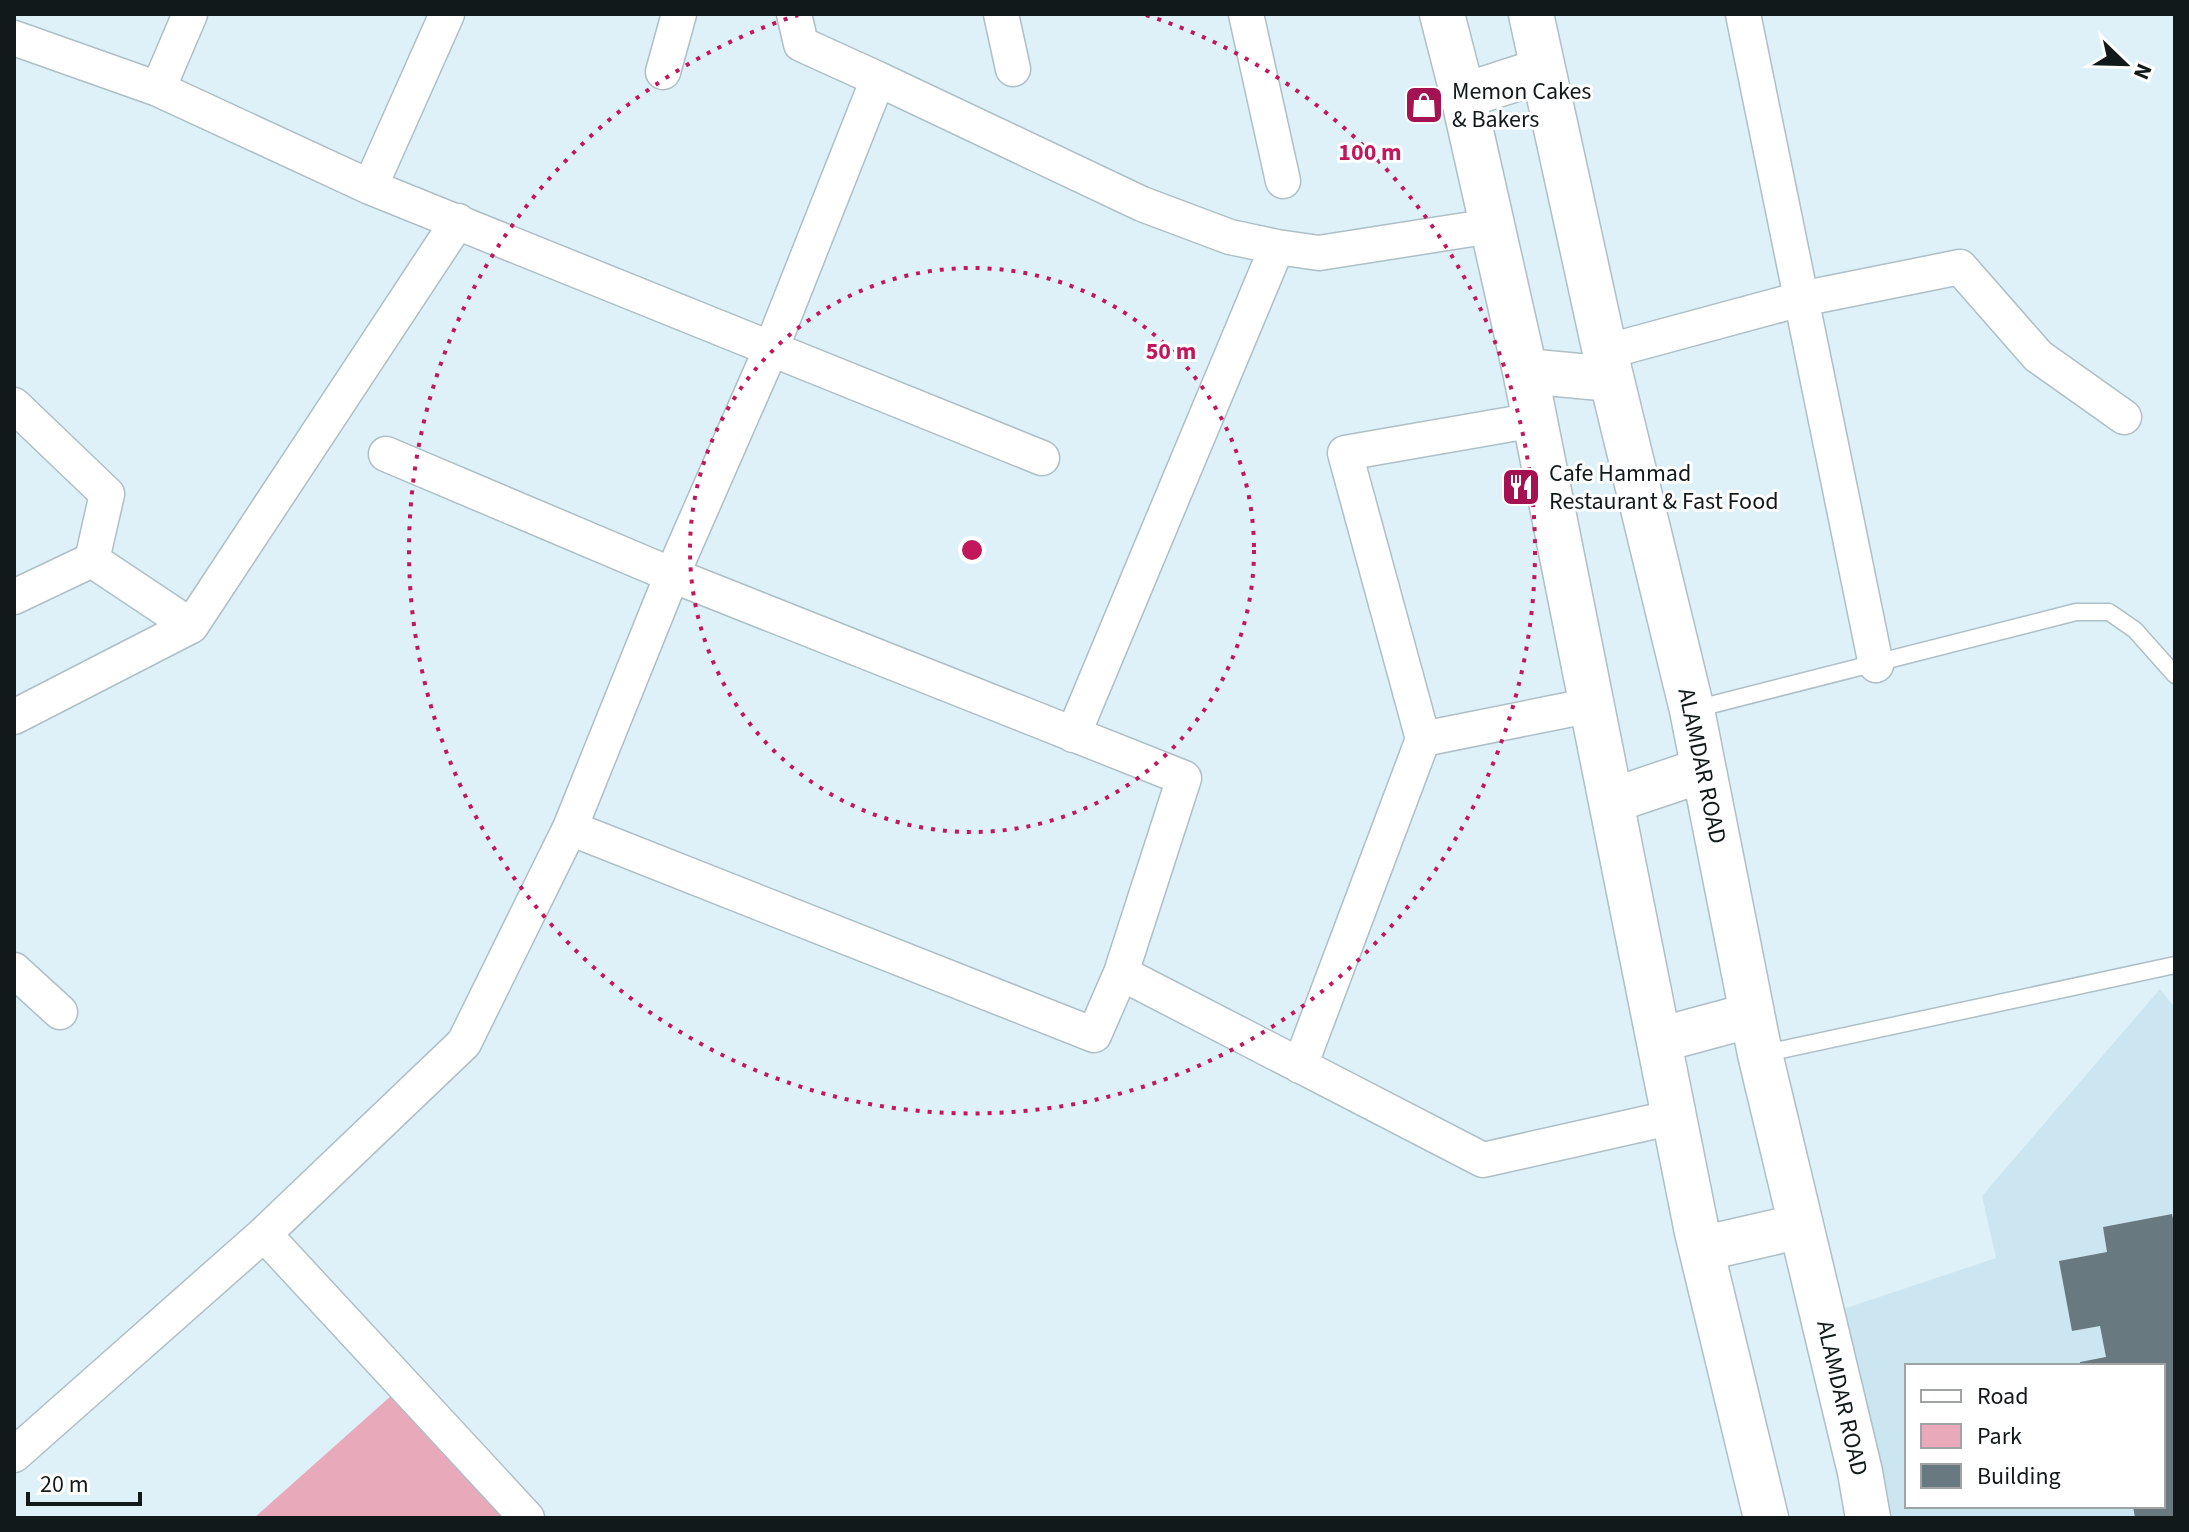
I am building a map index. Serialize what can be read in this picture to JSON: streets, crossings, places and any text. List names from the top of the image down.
{
  "streets": {
    "street": ["ALAMDAR ROAD"]
  },
  "places": {
    "shop": ["Memon Cakes & Bakers"],
    "restaurant": ["Cafe Hammad Restaurant & Fast Food"]
  },
  "legend": ["Road", "Park", "Building"],
  "scale_bar": "20 m",
  "north": "bottom right",
  "rings": ["100 m", "50 m"]
}
